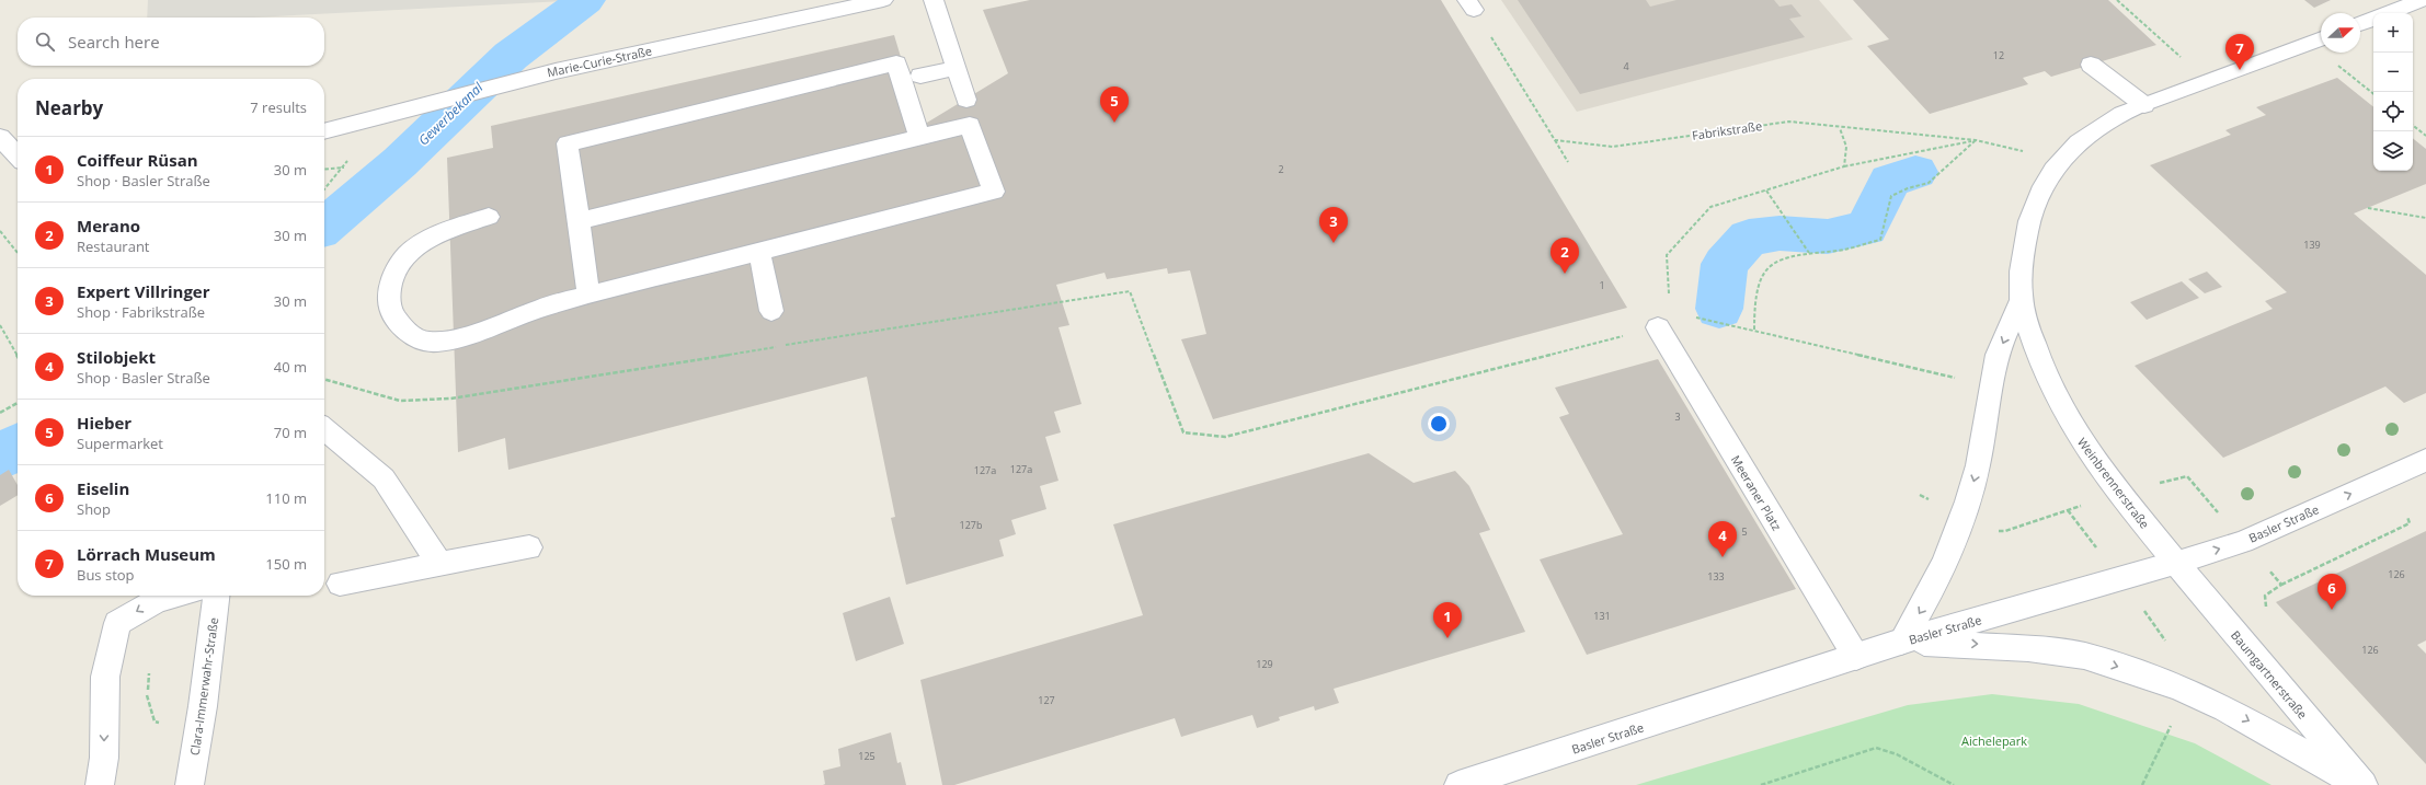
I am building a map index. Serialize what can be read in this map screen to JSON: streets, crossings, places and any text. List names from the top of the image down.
{
  "streets": {
    "street": [
      "Marie-Curie-Straße",
      "Weinbrennerstraße",
      "Meeraner Platz",
      "Basler Straße",
      "Baumgartnerstraße",
      "Clara-Immerwahr-Straße"
    ],
    "path": ["Fabrikstraße"]
  },
  "crossings": [
    ["Fabrikstraße", "Weinbrennerstraße"],
    ["Weinbrennerstraße", "Basler Straße"],
    ["Weinbrennerstraße", "Baumgartnerstraße"],
    ["Meeraner Platz", "Basler Straße"],
    ["Basler Straße", "Baumgartnerstraße"]
  ],
  "water": ["Gewerbekanal"],
  "parks": ["Aichelepark"],
  "house_numbers": [
    "12",
    "4",
    "2",
    "139",
    "1",
    "3",
    "127a",
    "127a",
    "127b",
    "5",
    "126",
    "133",
    "131",
    "126",
    "129",
    "127",
    "125"
  ],
  "north": "right",
  "page": {
    "map_buttons": ["+", "−"],
    "search": "Search here",
    "pins": [
      "7",
      "5",
      "3",
      "2",
      "4",
      "6",
      "1"
    ],
    "heading": ["Nearby", "7 results"],
    "list": [
      {
        "mark": "1",
        "name": "Coiffeur Rüsan",
        "note": "Shop · Basler Straße",
        "value": "30 m"
      },
      {
        "mark": "2",
        "name": "Merano",
        "note": "Restaurant",
        "value": "30 m"
      },
      {
        "mark": "3",
        "name": "Expert Villringer",
        "note": "Shop · Fabrikstraße",
        "value": "30 m"
      },
      {
        "mark": "4",
        "name": "Stilobjekt",
        "note": "Shop · Basler Straße",
        "value": "40 m"
      },
      {
        "mark": "5",
        "name": "Hieber",
        "note": "Supermarket",
        "value": "70 m"
      },
      {
        "mark": "6",
        "name": "Eiselin",
        "note": "Shop",
        "value": "110 m"
      },
      {
        "mark": "7",
        "name": "Lörrach Museum",
        "note": "Bus stop",
        "value": "150 m"
      }
    ]
  }
}
